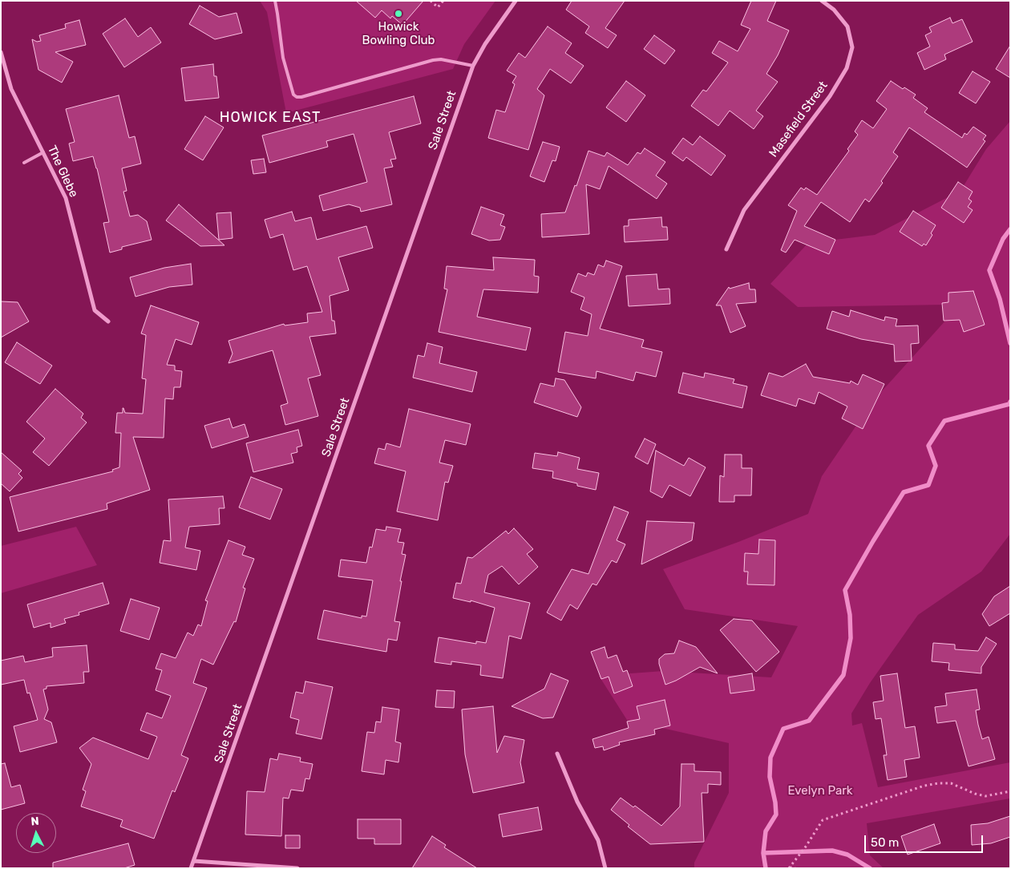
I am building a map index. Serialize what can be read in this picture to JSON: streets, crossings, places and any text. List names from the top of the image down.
{
  "streets": {
    "street": ["Masefield Street", "Sale Street", "The Glebe"]
  },
  "districts": ["HOWICK EAST"],
  "parks": ["Evelyn Park"],
  "places": ["Howick Bowling Club"],
  "scale_bar": "50 m",
  "north": "top"
}
